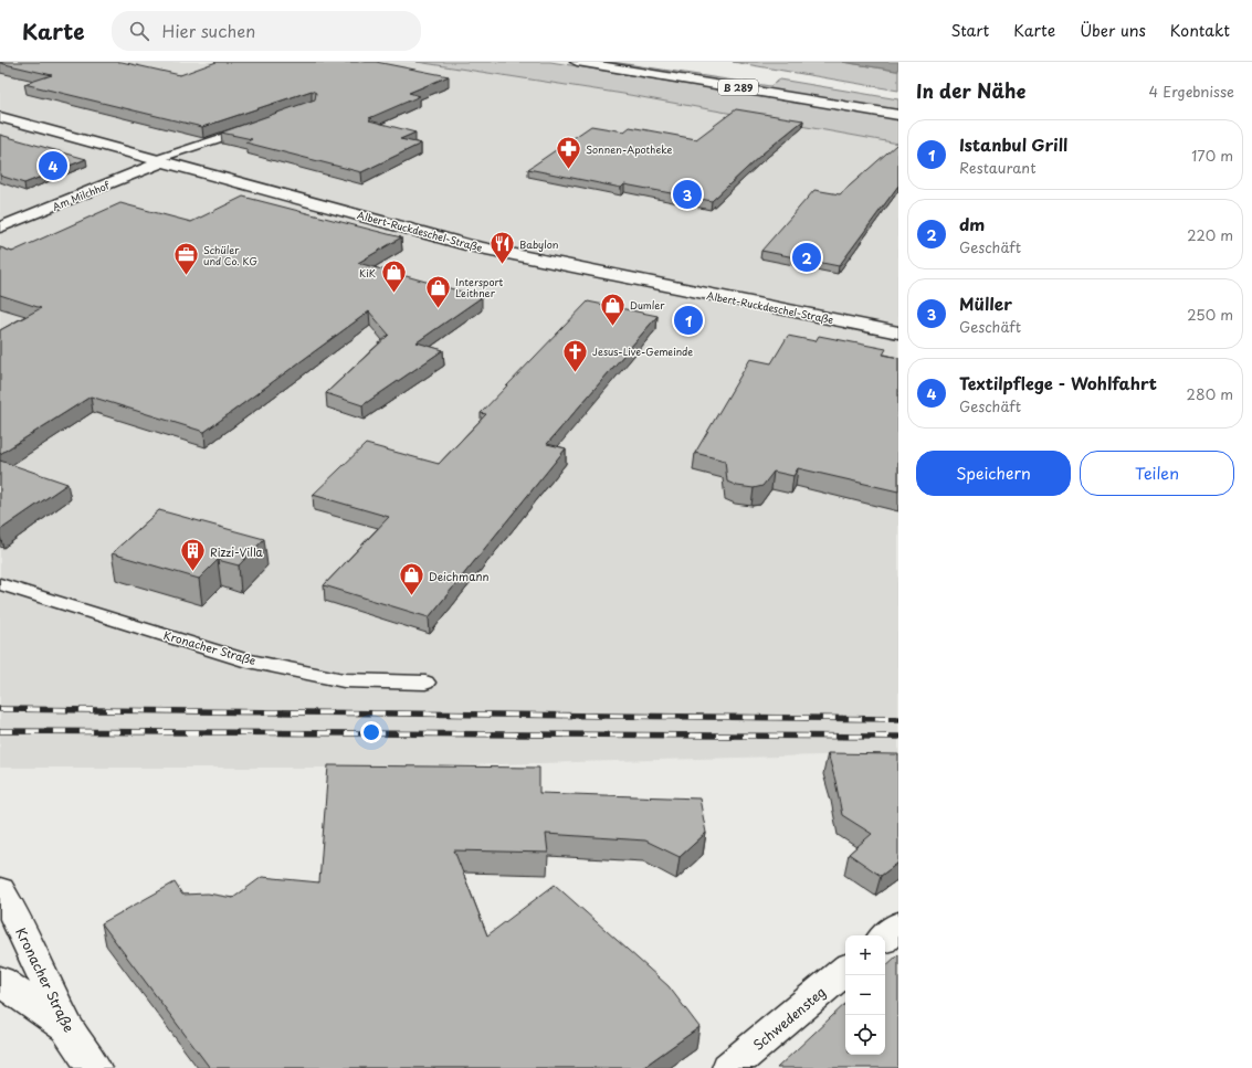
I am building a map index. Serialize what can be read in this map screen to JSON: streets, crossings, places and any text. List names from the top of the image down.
{
  "streets": {
    "main road": [
      "B 289",
      "Am Milchhof",
      "Albert-Ruckdeschel-Straße",
      "Kronacher Straße",
      "Schwedensteg"
    ]
  },
  "crossings": [
    ["Am Milchhof", "Albert-Ruckdeschel-Straße"]
  ],
  "places": {
    "pharmacy": ["Sonnen-Apotheke"],
    "restaurant": ["Babylon"],
    "office": ["Schüler und Co. KG"],
    "shop": [
      "KiK",
      "Intersport Leithner",
      "Dumler",
      "Deichmann"
    ],
    "church": ["Jesus-Live-Gemeinde"],
    "building": ["Rizzi-Villa"]
  },
  "page": {
    "header": "Karte",
    "search": "Hier suchen",
    "nav": [
      "Start",
      "Karte",
      "Über uns",
      "Kontakt"
    ],
    "heading": ["In der Nähe", "4 Ergebnisse"],
    "list": [
      {
        "mark": "1",
        "name": "Istanbul Grill",
        "note": "Restaurant",
        "value": "170 m"
      },
      {
        "mark": "2",
        "name": "dm",
        "note": "Geschäft",
        "value": "220 m"
      },
      {
        "mark": "3",
        "name": "Müller",
        "note": "Geschäft",
        "value": "250 m"
      },
      {
        "mark": "4",
        "name": "Textilpflege - Wohlfahrt",
        "note": "Geschäft",
        "value": "280 m"
      }
    ],
    "pins": [
      "4",
      "3",
      "2",
      "1"
    ],
    "buttons": ["Speichern", "Teilen"],
    "map_buttons": ["+", "−"]
  }
}
